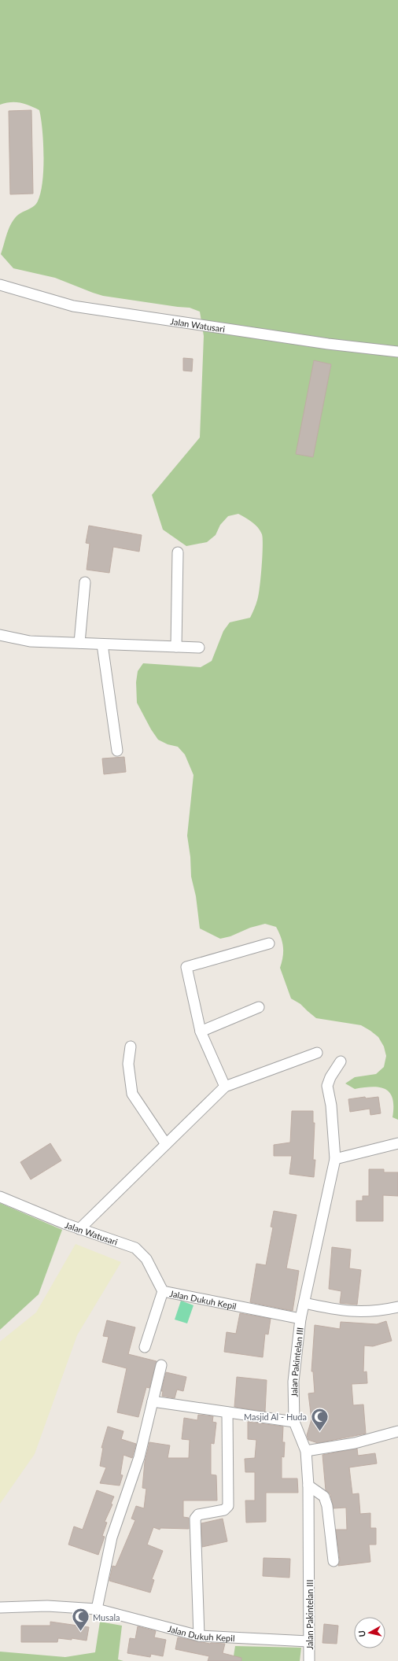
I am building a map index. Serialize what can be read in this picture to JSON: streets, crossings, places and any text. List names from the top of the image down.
{
  "streets": {
    "street": ["Jalan Watusari", "Jalan Dukuh Kepil", "Jalan Pakintelan III"]
  },
  "crossings": [
    ["Jalan Watusari", "Jalan Dukuh Kepil"],
    ["Jalan Dukuh Kepil", "Jalan Pakintelan III"]
  ],
  "places": {
    "mosque": ["Masjid Al - Huda", "Musala"]
  },
  "north": "left"
}
